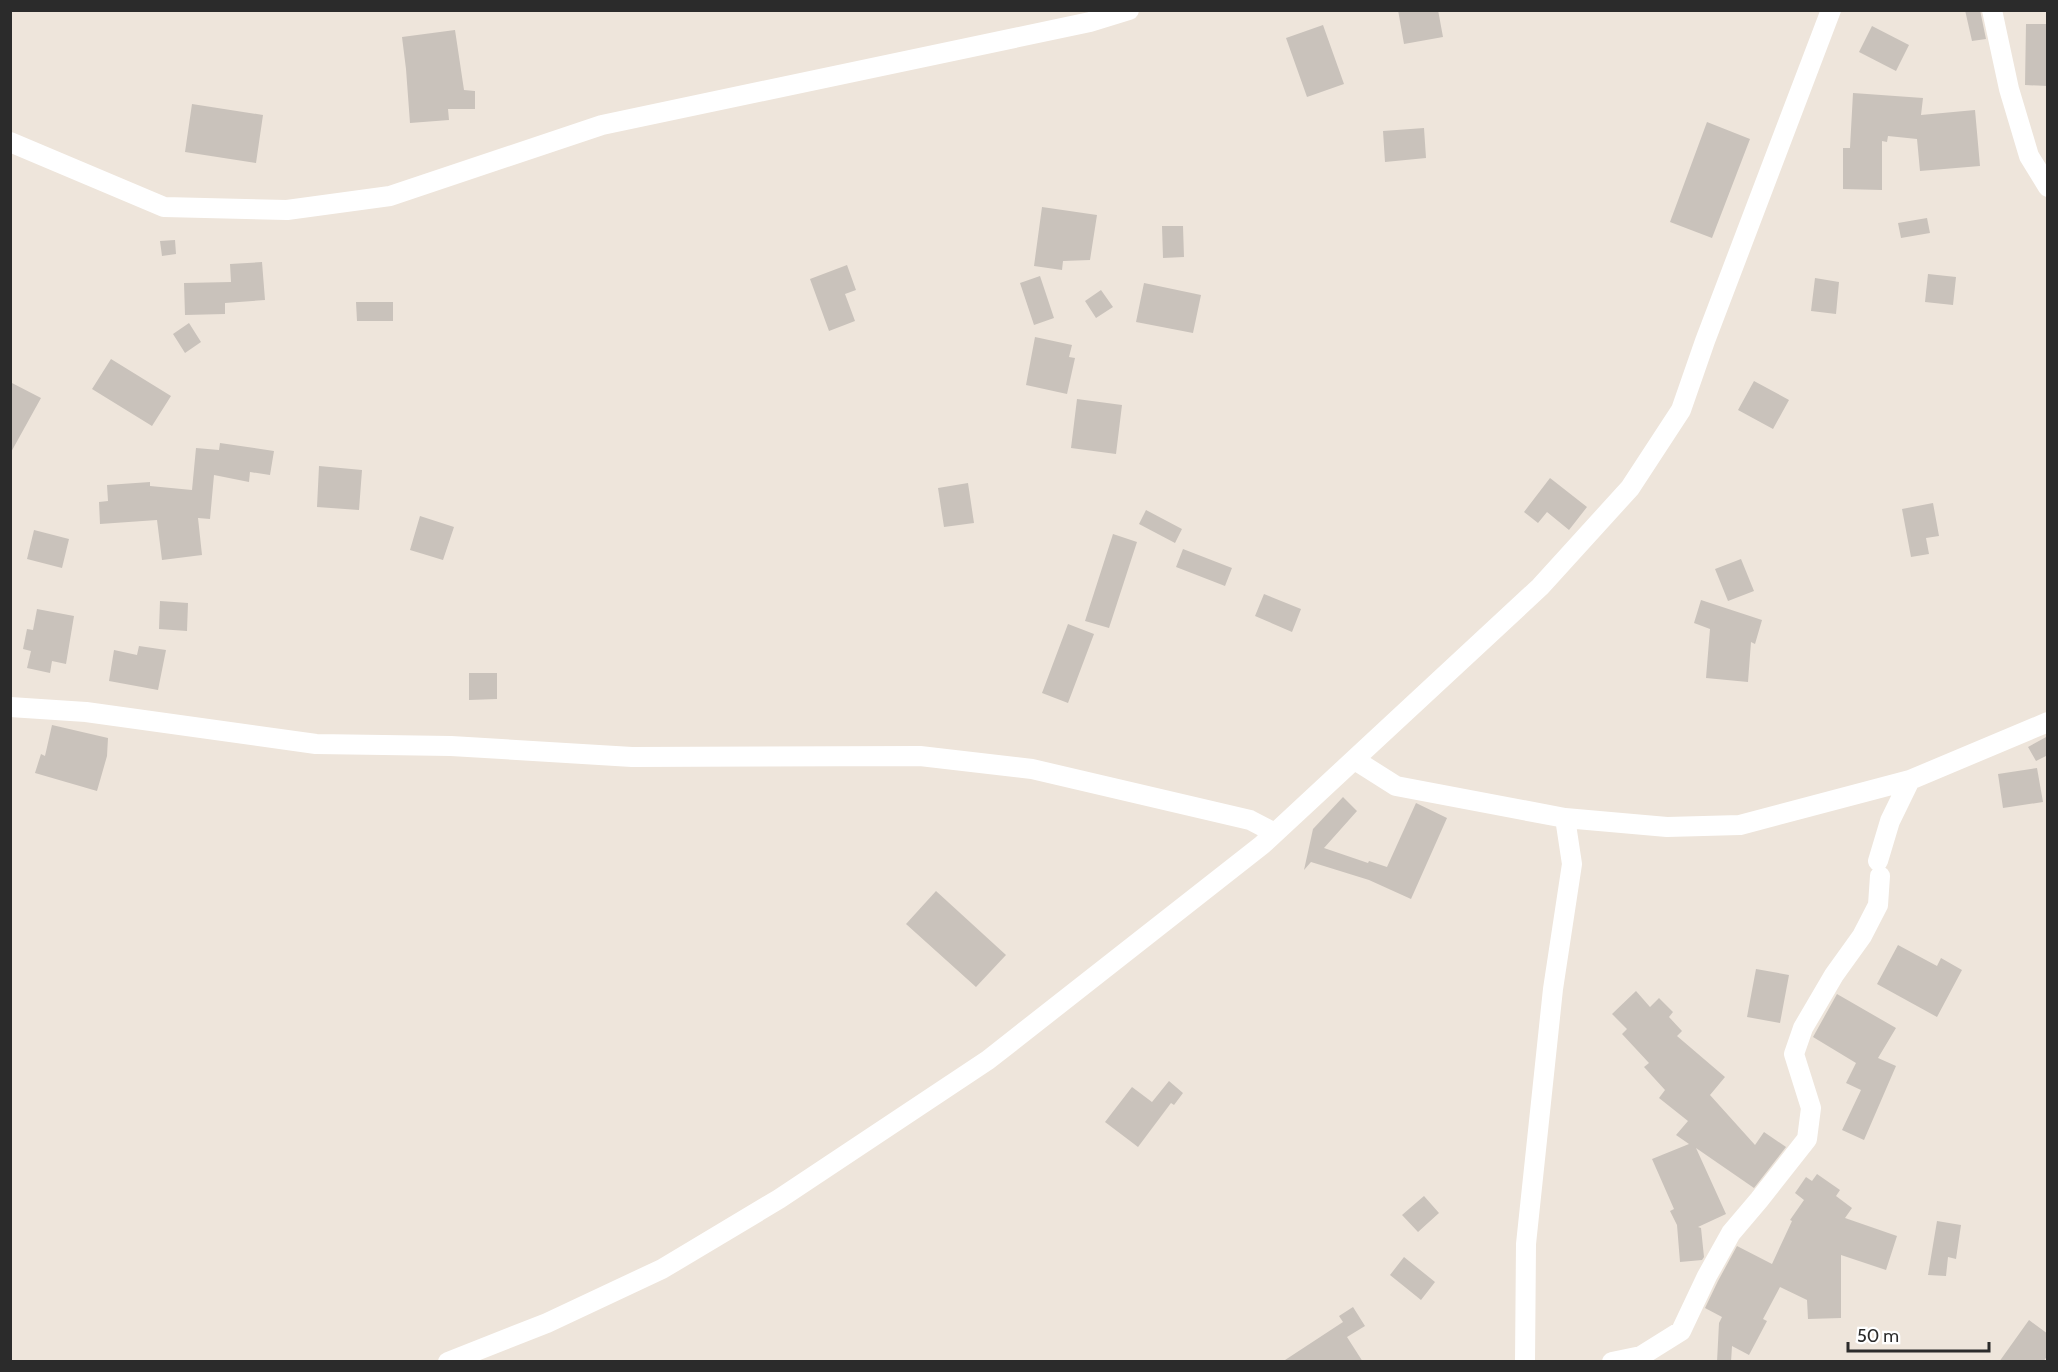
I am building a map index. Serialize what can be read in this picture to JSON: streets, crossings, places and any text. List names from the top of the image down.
{
  "scale_bar": "50 m"
}
